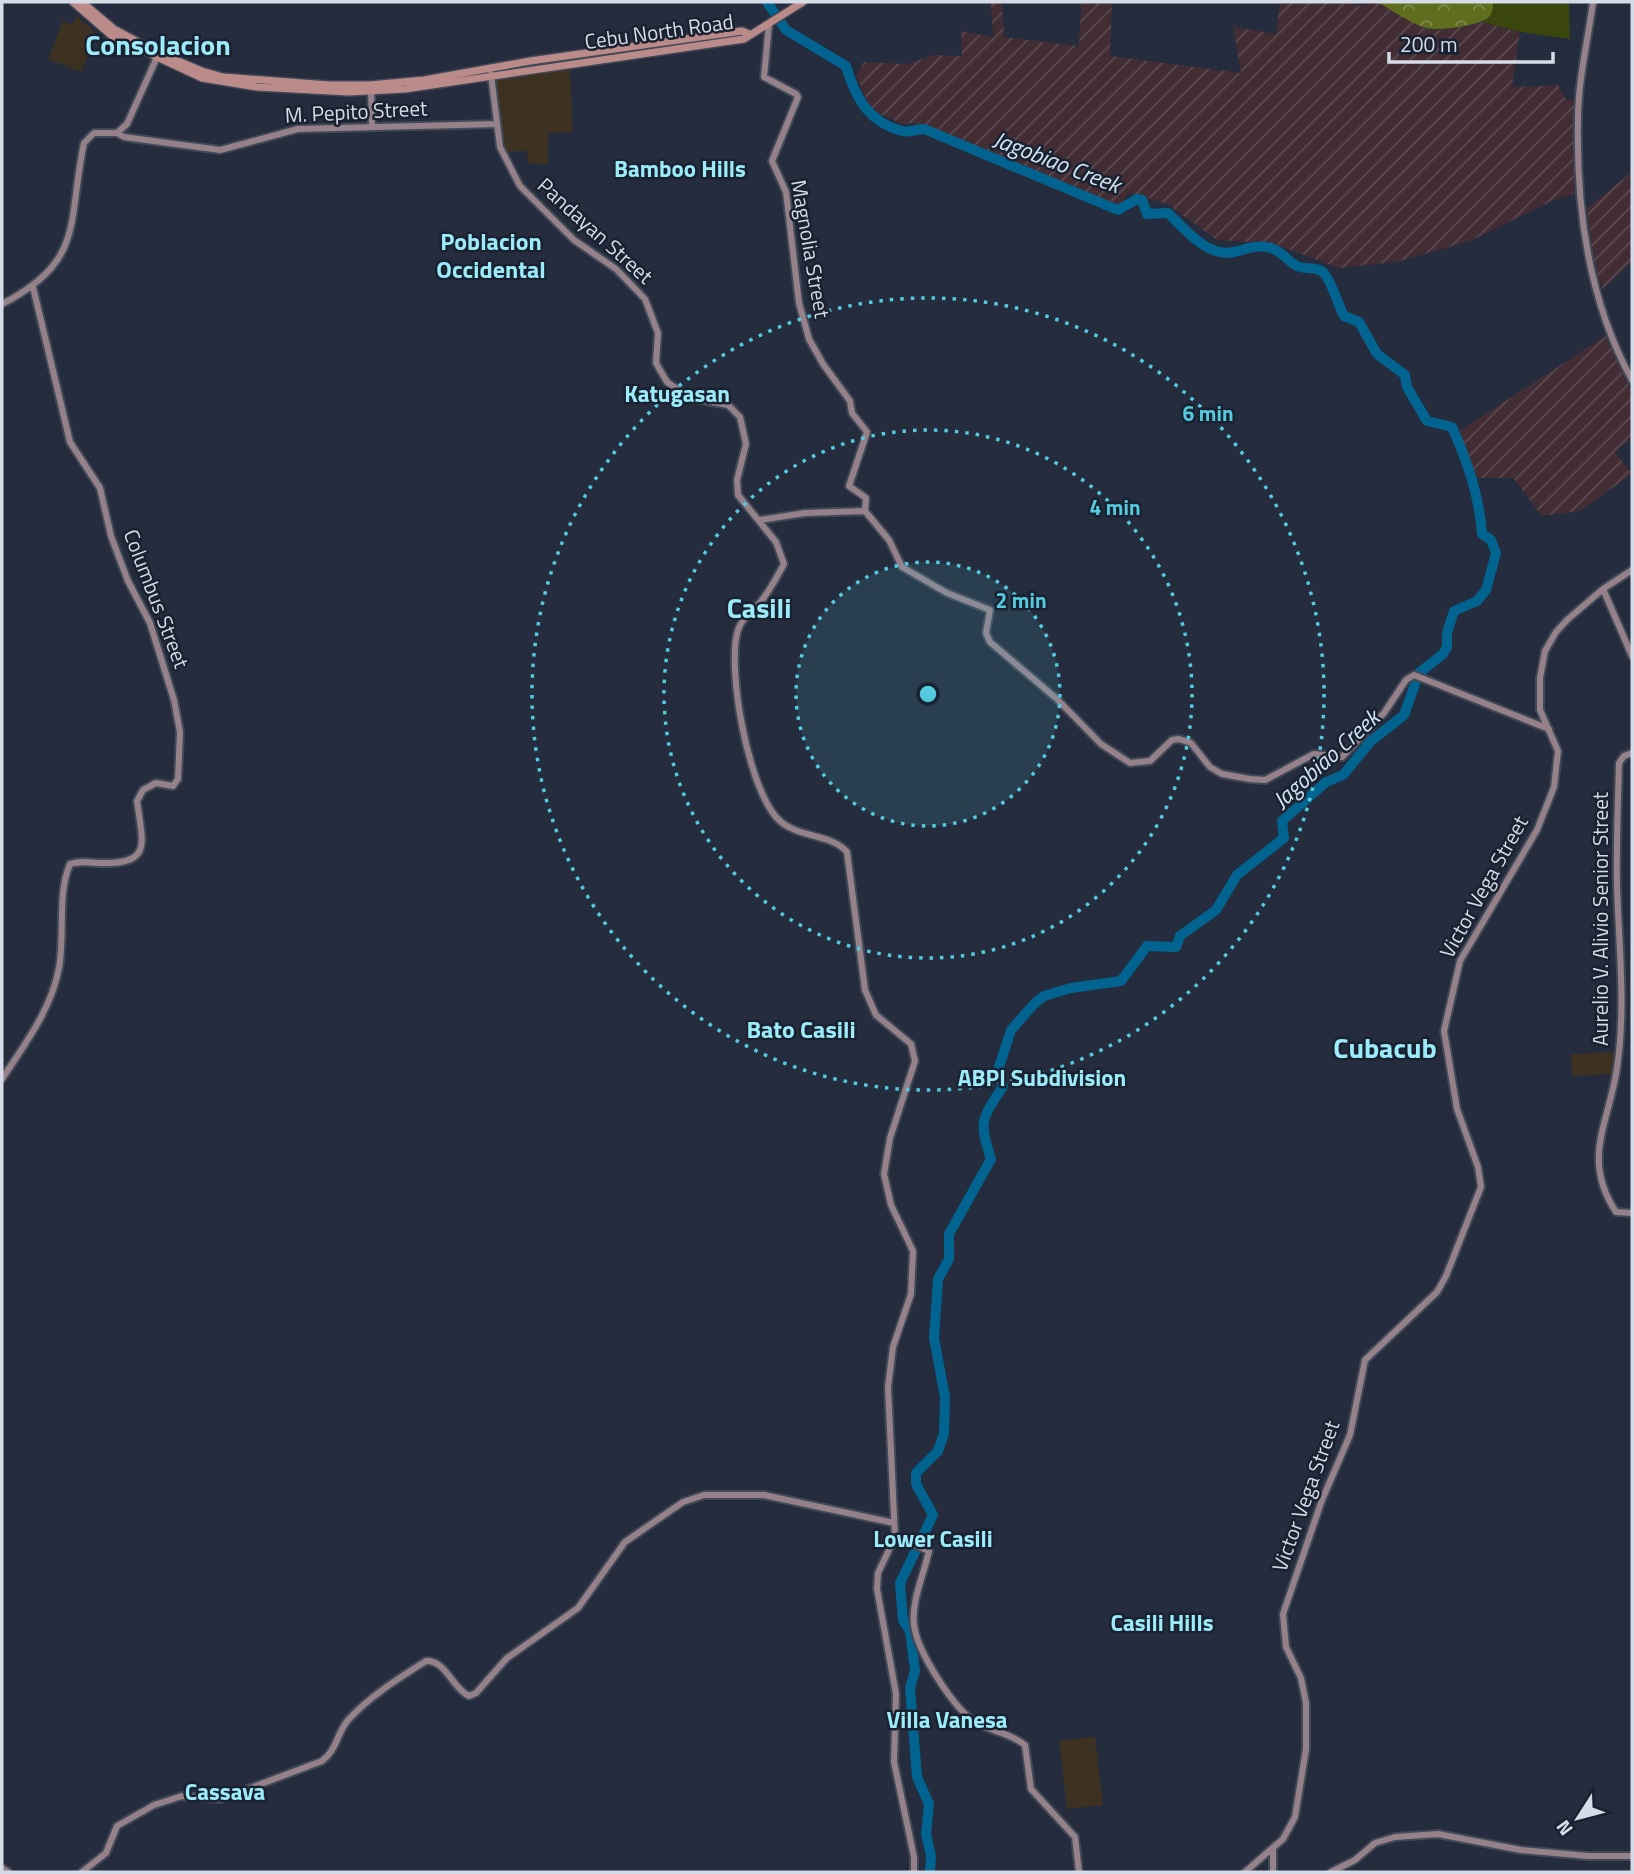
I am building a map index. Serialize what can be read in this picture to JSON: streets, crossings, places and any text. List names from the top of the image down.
{
  "streets": {
    "main road": ["Cebu North Road"],
    "street": [
      "M. Pepito Street",
      "Pandayan Street",
      "Magnolia Street",
      "Columbus Street",
      "Victor Vega Street",
      "Aurelio V. Alivio Senior Street"
    ]
  },
  "crossings": [
    ["Cebu North Road", "Pandayan Street"],
    ["M. Pepito Street", "Pandayan Street"],
    ["M. Pepito Street", "Columbus Street"]
  ],
  "districts": [
    "Consolacion",
    "Bamboo Hills",
    "Poblacion Occidental",
    "Katugasan",
    "Casili",
    "Bato Casili",
    "Cubacub",
    "ABPI Subdivision",
    "Lower Casili",
    "Casili Hills",
    "Villa Vanesa",
    "Cassava"
  ],
  "water": ["Jagobiao Creek"],
  "scale_bar": "200 m",
  "north": "bottom left",
  "rings": ["6 min", "4 min", "2 min"]
}
